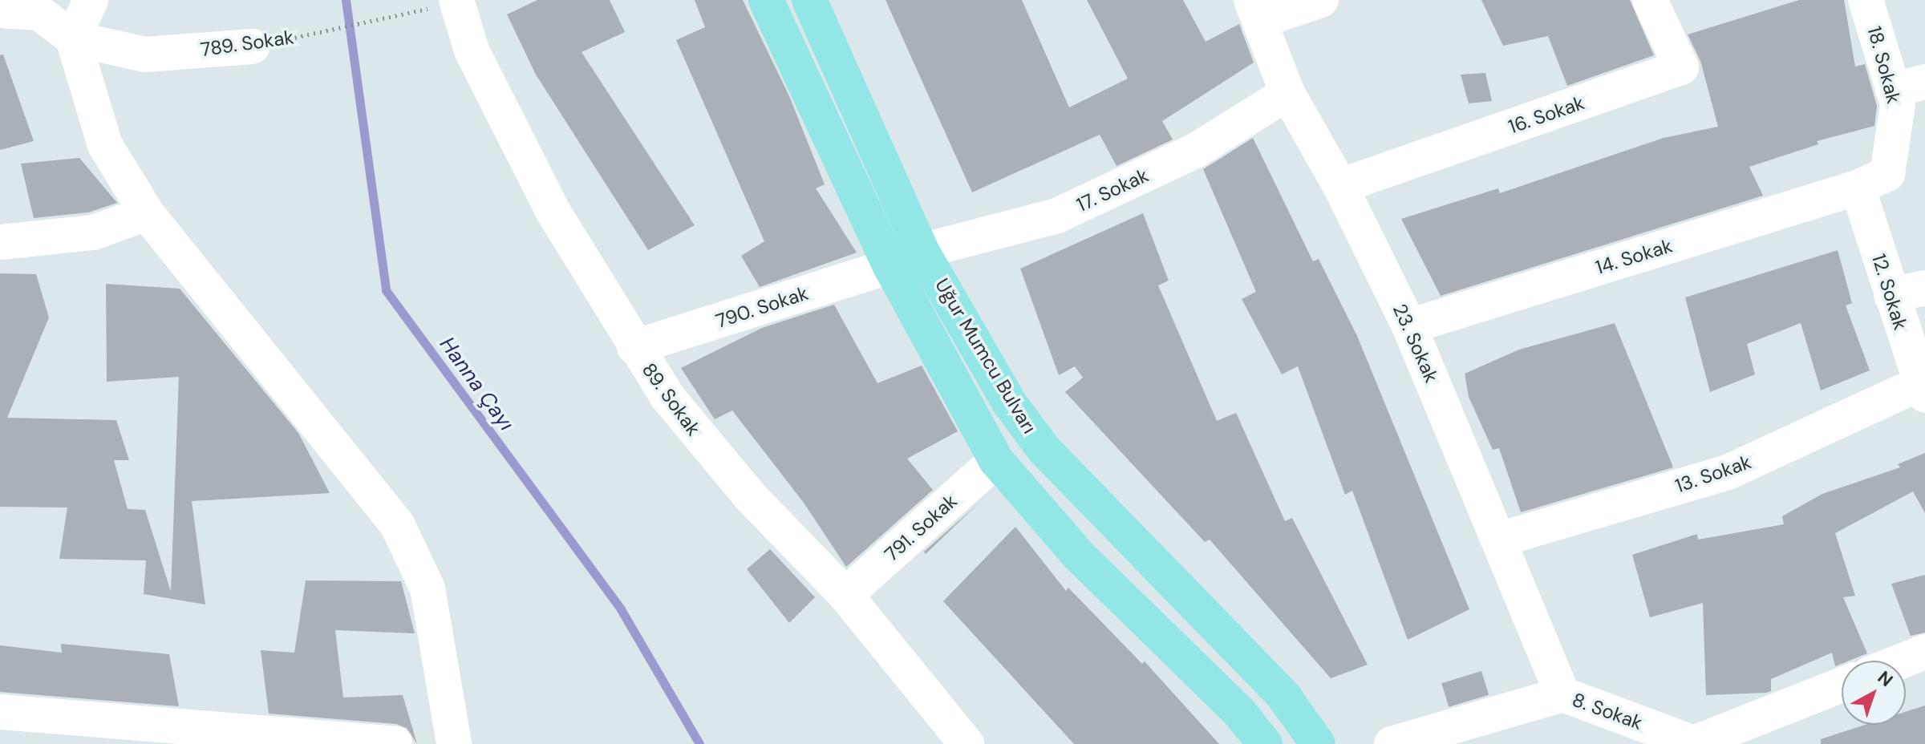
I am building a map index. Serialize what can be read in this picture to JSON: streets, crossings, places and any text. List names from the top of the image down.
{
  "streets": {
    "main road": ["Uğur Mumcu Bulvarı"],
    "street": [
      "789. Sokak",
      "18. Sokak",
      "16. Sokak",
      "17. Sokak",
      "14. Sokak",
      "12. Sokak",
      "790. Sokak",
      "23. Sokak",
      "89. Sokak",
      "13. Sokak",
      "791. Sokak",
      "8. Sokak"
    ]
  },
  "crossings": [
    ["18. Sokak", "14. Sokak"],
    ["18. Sokak", "12. Sokak"],
    ["16. Sokak", "23. Sokak"],
    ["17. Sokak", "23. Sokak"],
    ["17. Sokak", "Uğur Mumcu Bulvarı"],
    ["14. Sokak", "12. Sokak"],
    ["14. Sokak", "23. Sokak"],
    ["12. Sokak", "13. Sokak"],
    ["790. Sokak", "Uğur Mumcu Bulvarı"],
    ["790. Sokak", "89. Sokak"],
    ["23. Sokak", "13. Sokak"],
    ["23. Sokak", "8. Sokak"],
    ["Uğur Mumcu Bulvarı", "791. Sokak"],
    ["89. Sokak", "791. Sokak"]
  ],
  "water": ["Hanna Çayı"],
  "north": "top right"
}
